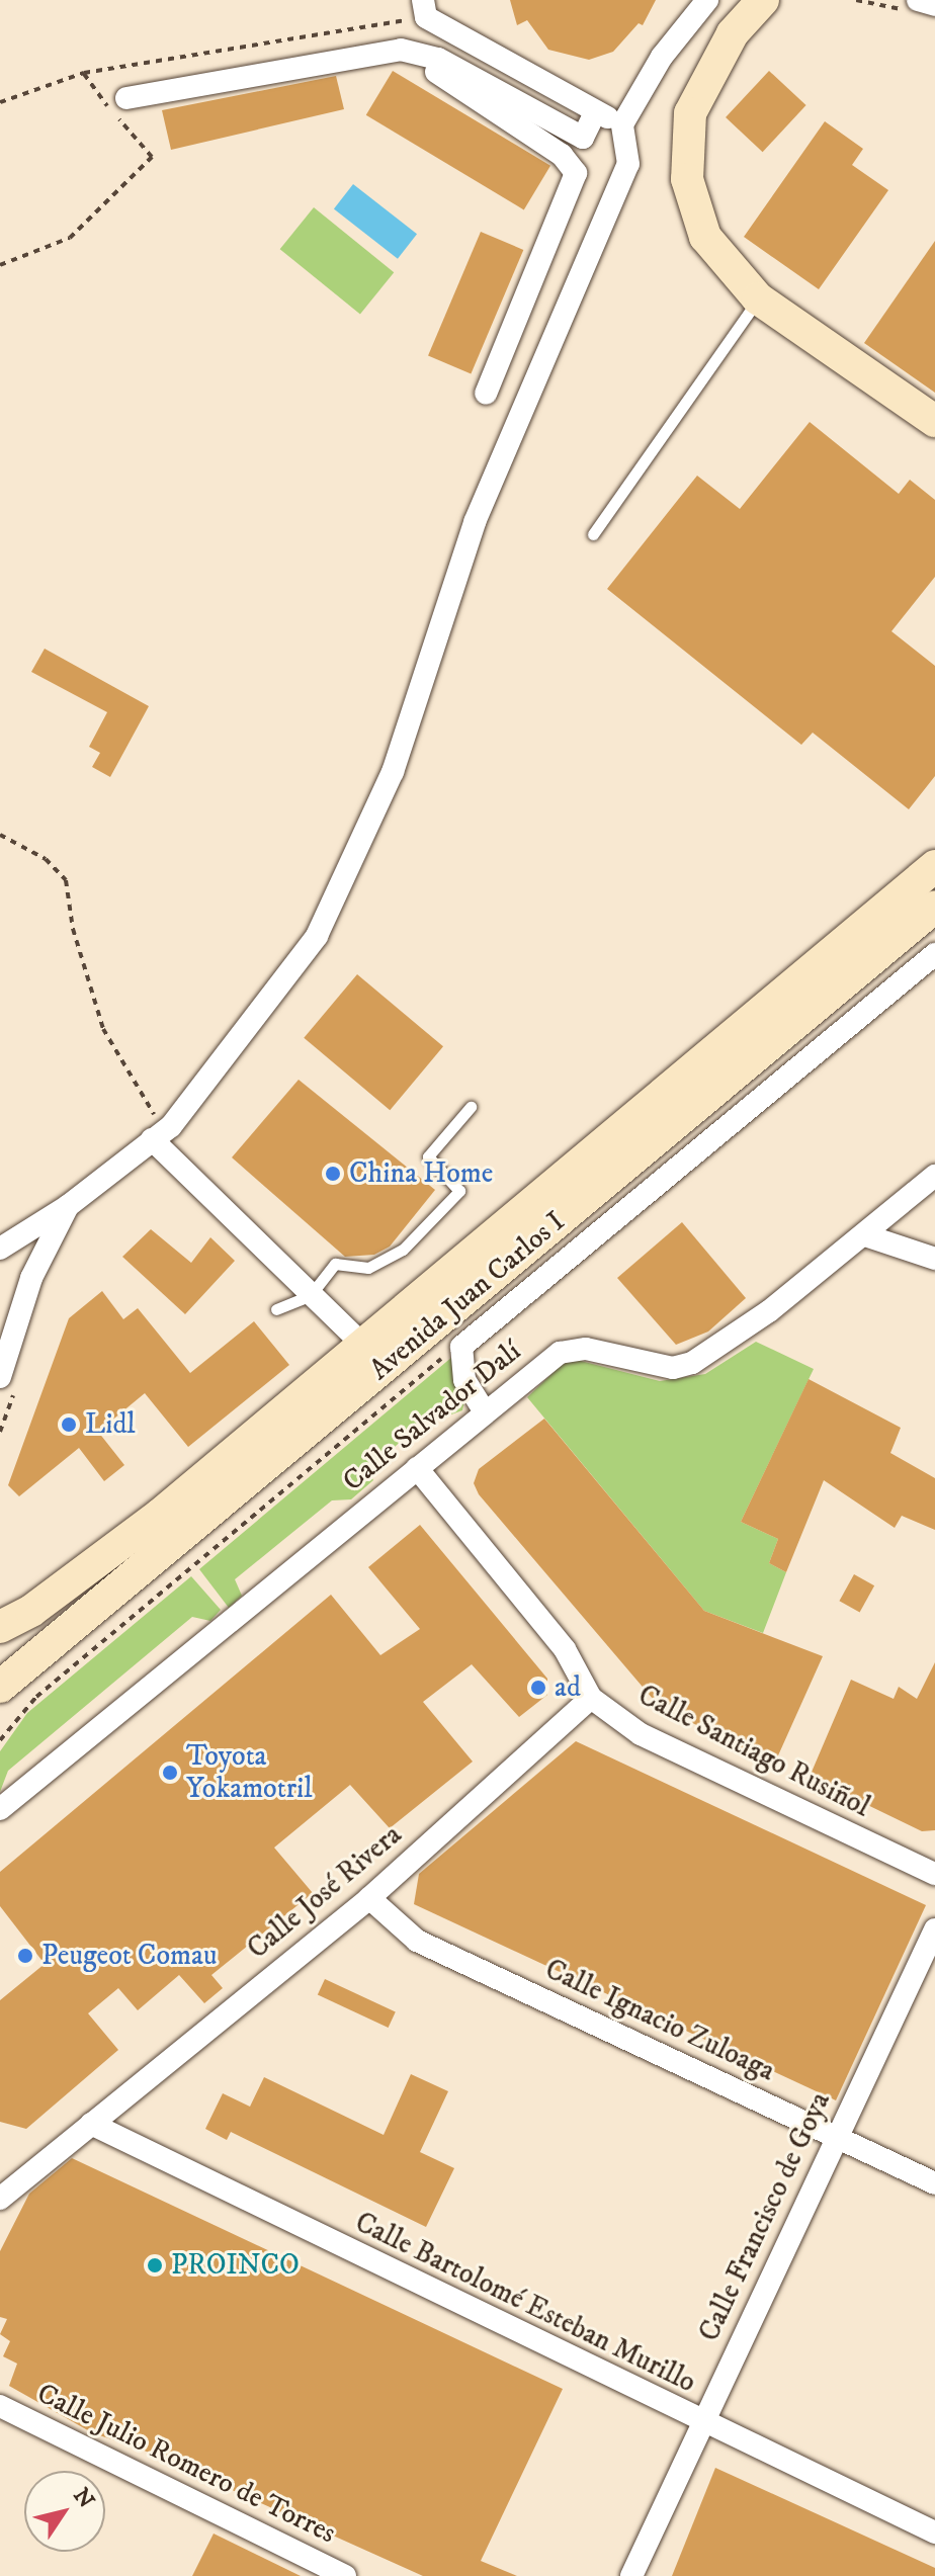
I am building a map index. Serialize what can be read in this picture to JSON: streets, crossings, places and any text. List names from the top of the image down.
{
  "streets": {
    "street": [
      "Avenida Juan Carlos I",
      "Calle Salvador Dalí",
      "Calle Santiago Rusiñol",
      "Calle José Rivera",
      "Calle Ignacio Zuloaga",
      "Calle Francisco de Goya",
      "Calle Bartolomé Esteban Murillo",
      "Calle Julio Romero de Torres"
    ]
  },
  "crossings": [
    ["Calle Salvador Dalí", "Calle Santiago Rusiñol"],
    ["Calle Santiago Rusiñol", "Calle José Rivera"],
    ["Calle José Rivera", "Calle Ignacio Zuloaga"],
    ["Calle José Rivera", "Calle Bartolomé Esteban Murillo"],
    ["Calle Ignacio Zuloaga", "Calle Francisco de Goya"],
    ["Calle Francisco de Goya", "Calle Bartolomé Esteban Murillo"]
  ],
  "places": [
    "China Home",
    "Lidl",
    "ad",
    "Toyota Yokamotril",
    "Peugeot Comau",
    "PROINCO"
  ],
  "north": "top right"
}
